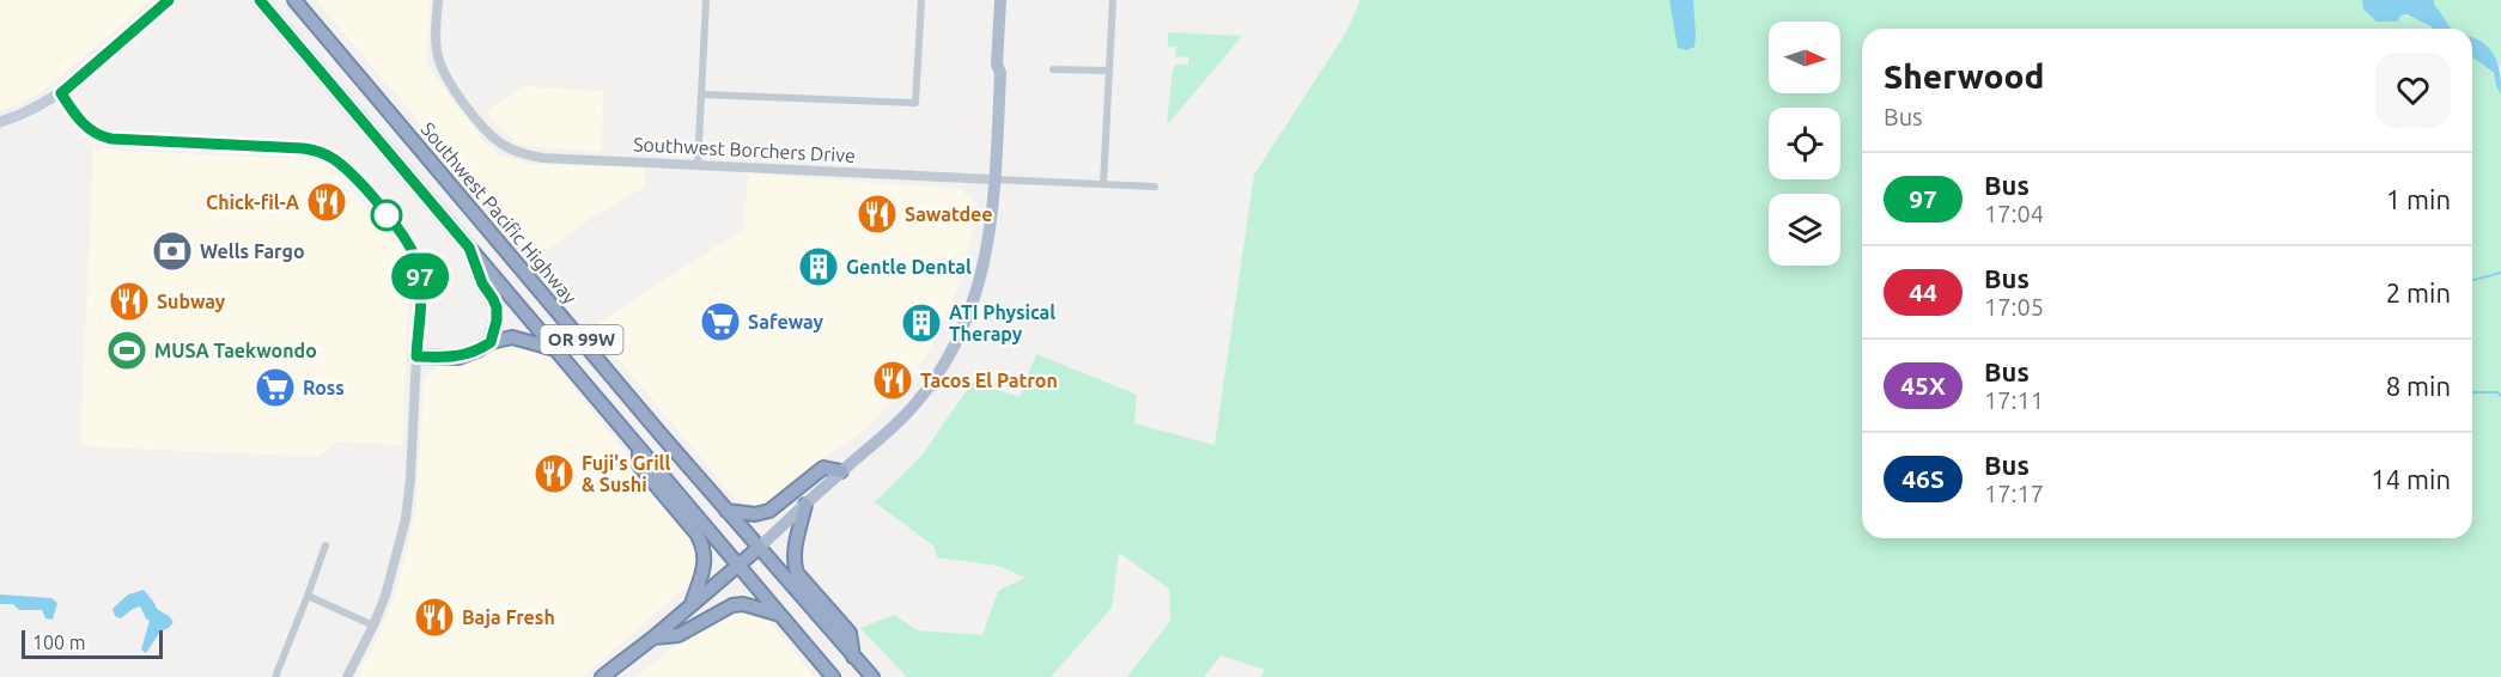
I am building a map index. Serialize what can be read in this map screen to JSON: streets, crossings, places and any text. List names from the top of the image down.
{
  "streets": {
    "highway": ["Southwest Pacific Highway", "OR 99W"],
    "street": ["Southwest Borchers Drive"]
  },
  "places": {
    "restaurant": [
      "Chick-fil-A",
      "Sawatdee",
      "Subway",
      "Tacos El Patron",
      "Fuji's Grill & Sushi",
      "Baja Fresh"
    ],
    "bank": ["Wells Fargo"],
    "building": ["Gentle Dental", "ATI Physical Therapy"],
    "supermarket": ["Safeway", "Ross"],
    "sports": ["MUSA Taekwondo"]
  },
  "lines": ["bus line 97"],
  "scale_bar": "100 m",
  "north": "right",
  "page": {
    "on_map": "97",
    "heading": ["Sherwood", "Bus"],
    "list": [
      {
        "mark": "97",
        "name": "Bus",
        "note": "17:04",
        "value": "1 min"
      },
      {
        "mark": "44",
        "name": "Bus",
        "note": "17:05",
        "value": "2 min"
      },
      {
        "mark": "45X",
        "name": "Bus",
        "note": "17:11",
        "value": "8 min"
      },
      {
        "mark": "46S",
        "name": "Bus",
        "note": "17:17",
        "value": "14 min"
      }
    ],
    "scale": "100 m"
  }
}
